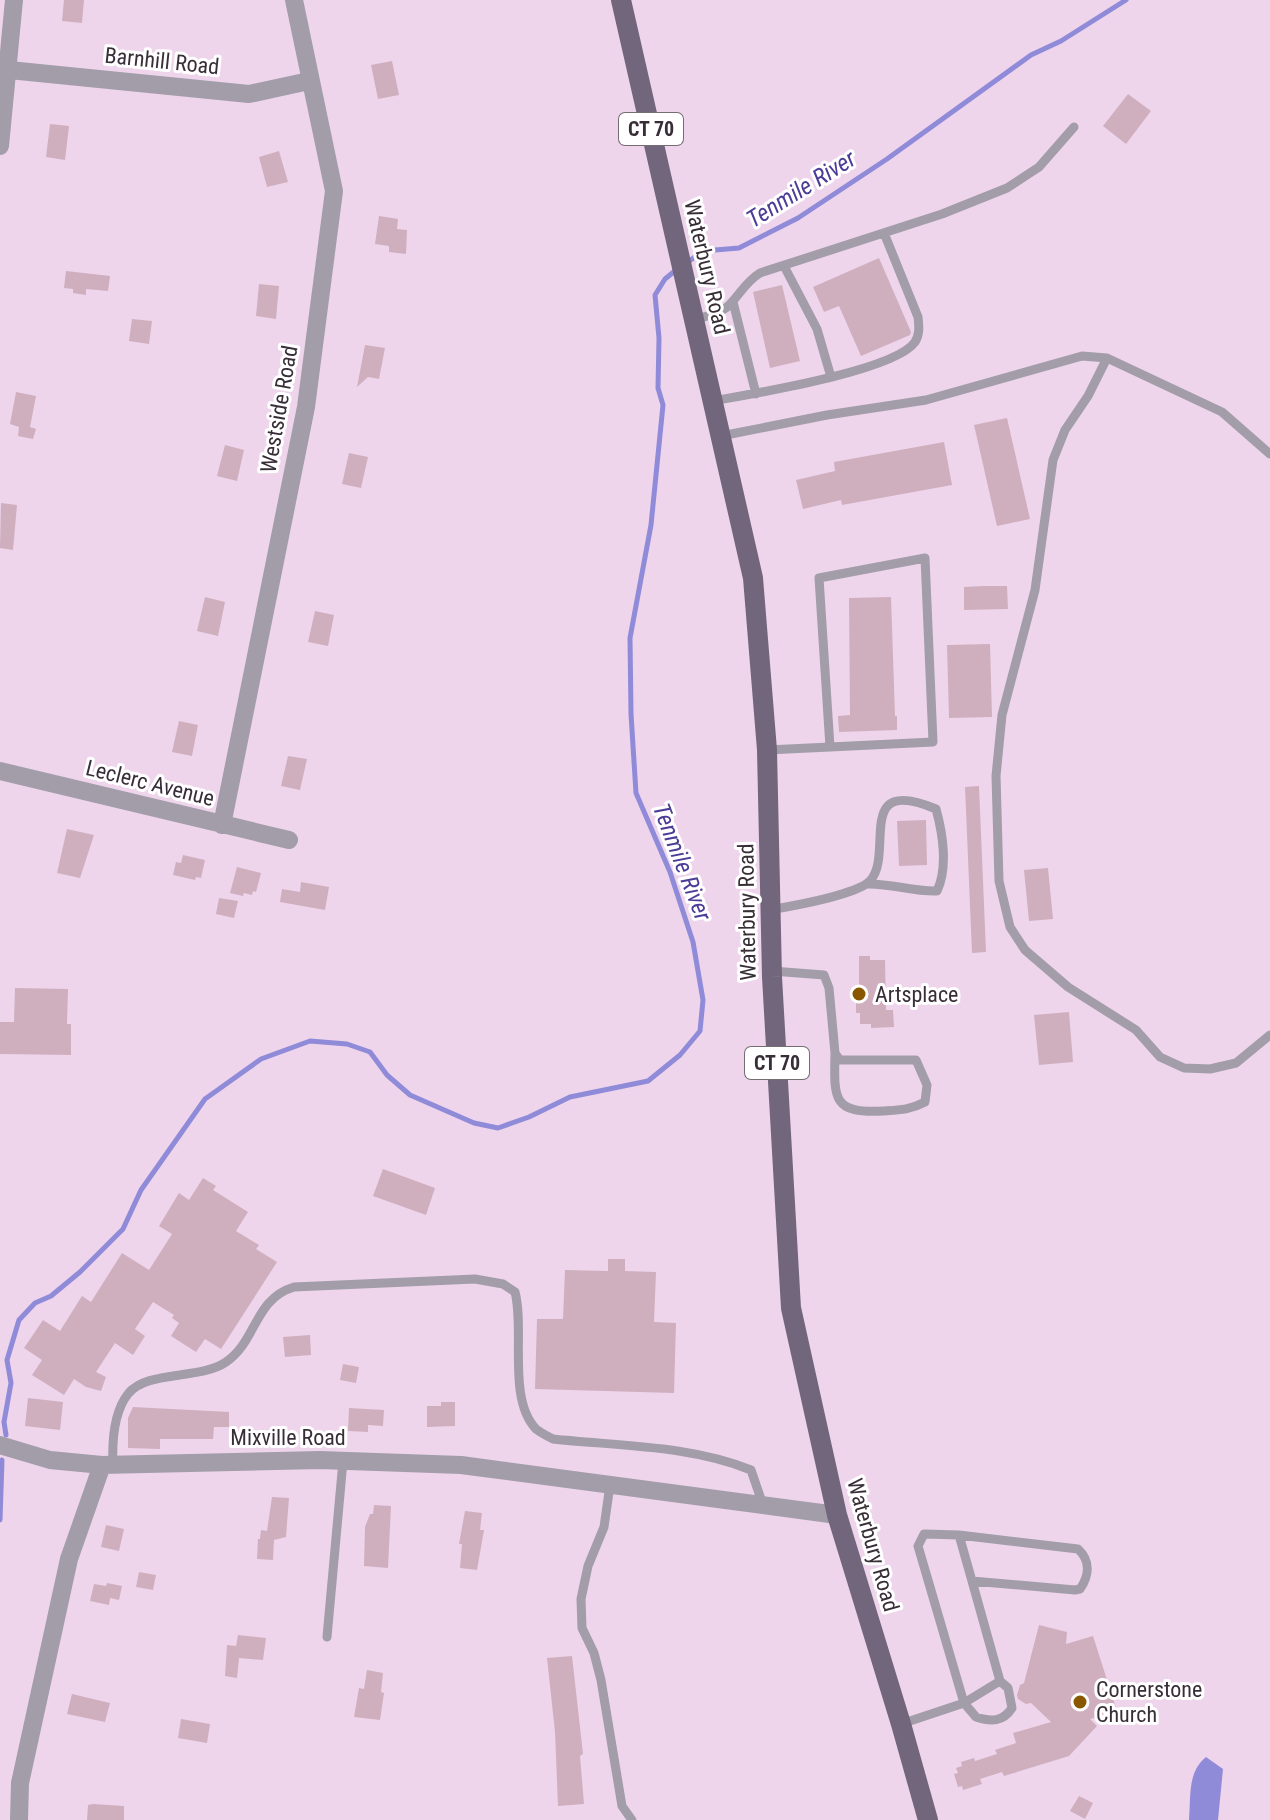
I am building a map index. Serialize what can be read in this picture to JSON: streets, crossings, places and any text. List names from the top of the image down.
{
  "streets": {
    "main road": ["CT 70", "Waterbury Road"],
    "street": [
      "Barnhill Road",
      "Westside Road",
      "Leclerc Avenue",
      "Mixville Road"
    ]
  },
  "crossings": [
    ["Barnhill Road", "Westside Road"],
    ["Waterbury Road", "Mixville Road"],
    ["Westside Road", "Leclerc Avenue"]
  ],
  "water": ["Tenmile River"],
  "places": ["Artsplace", "Cornerstone Church"]
}
